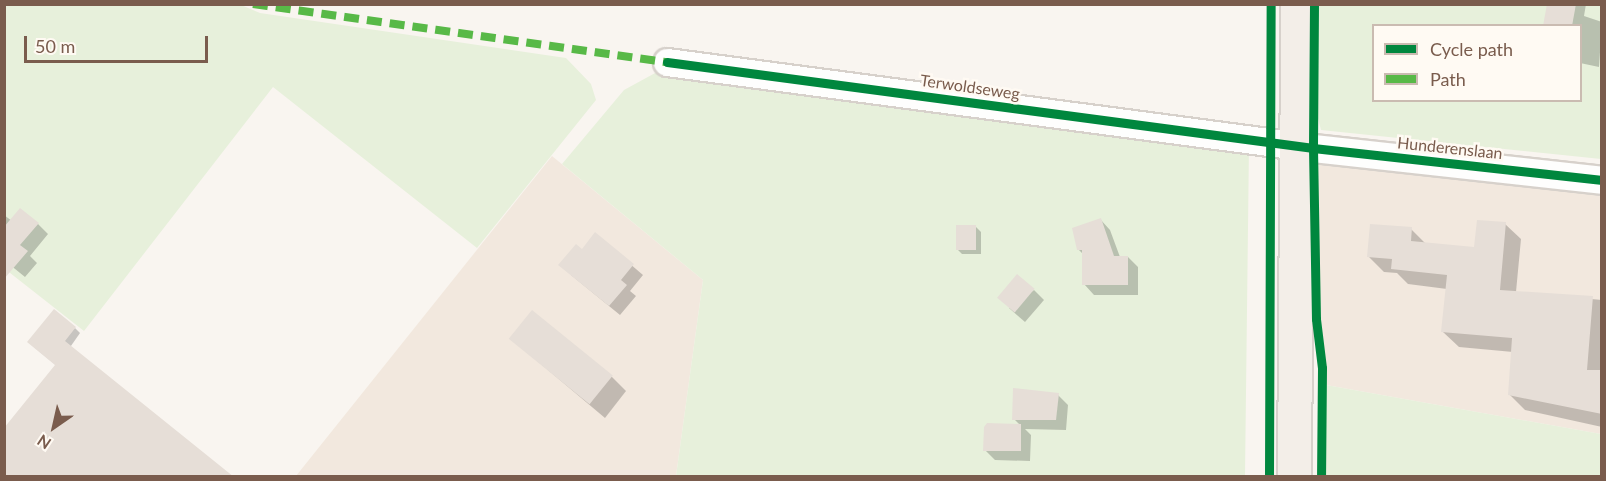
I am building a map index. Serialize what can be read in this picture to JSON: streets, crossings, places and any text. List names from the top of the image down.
{
  "streets": {
    "street": ["Terwoldseweg", "Hunderenslaan"]
  },
  "crossings": [
    ["Terwoldseweg", "Hunderenslaan"]
  ],
  "legend": ["Cycle path", "Path"],
  "scale_bar": "50 m",
  "north": "bottom left"
}
